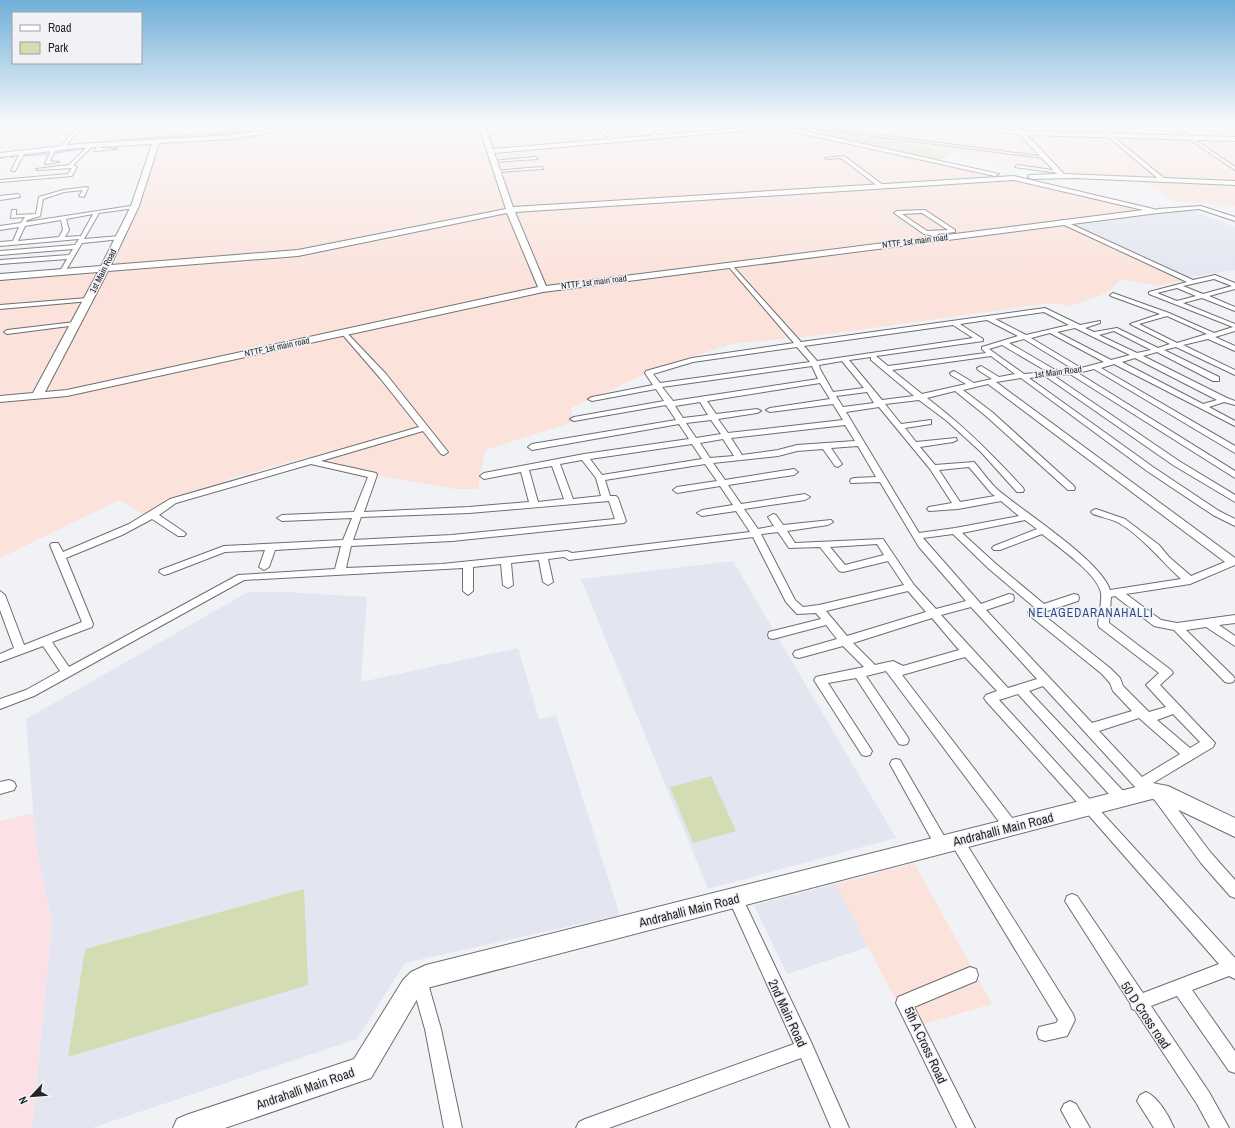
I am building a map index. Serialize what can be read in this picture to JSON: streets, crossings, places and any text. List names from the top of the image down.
{
  "streets": {
    "street": [
      "NTTF 1st main road",
      "1st Main Road",
      "Andrahalli Main Road",
      "2nd Main Road",
      "50 D Cross road",
      "5th A Cross Road"
    ]
  },
  "crossings": [
    ["NTTF 1st main road", "1st Main Road"],
    ["Andrahalli Main Road", "2nd Main Road"]
  ],
  "districts": ["NELAGEDARANAHALLI"],
  "legend": ["Road", "Park"],
  "north": "bottom left"
}
